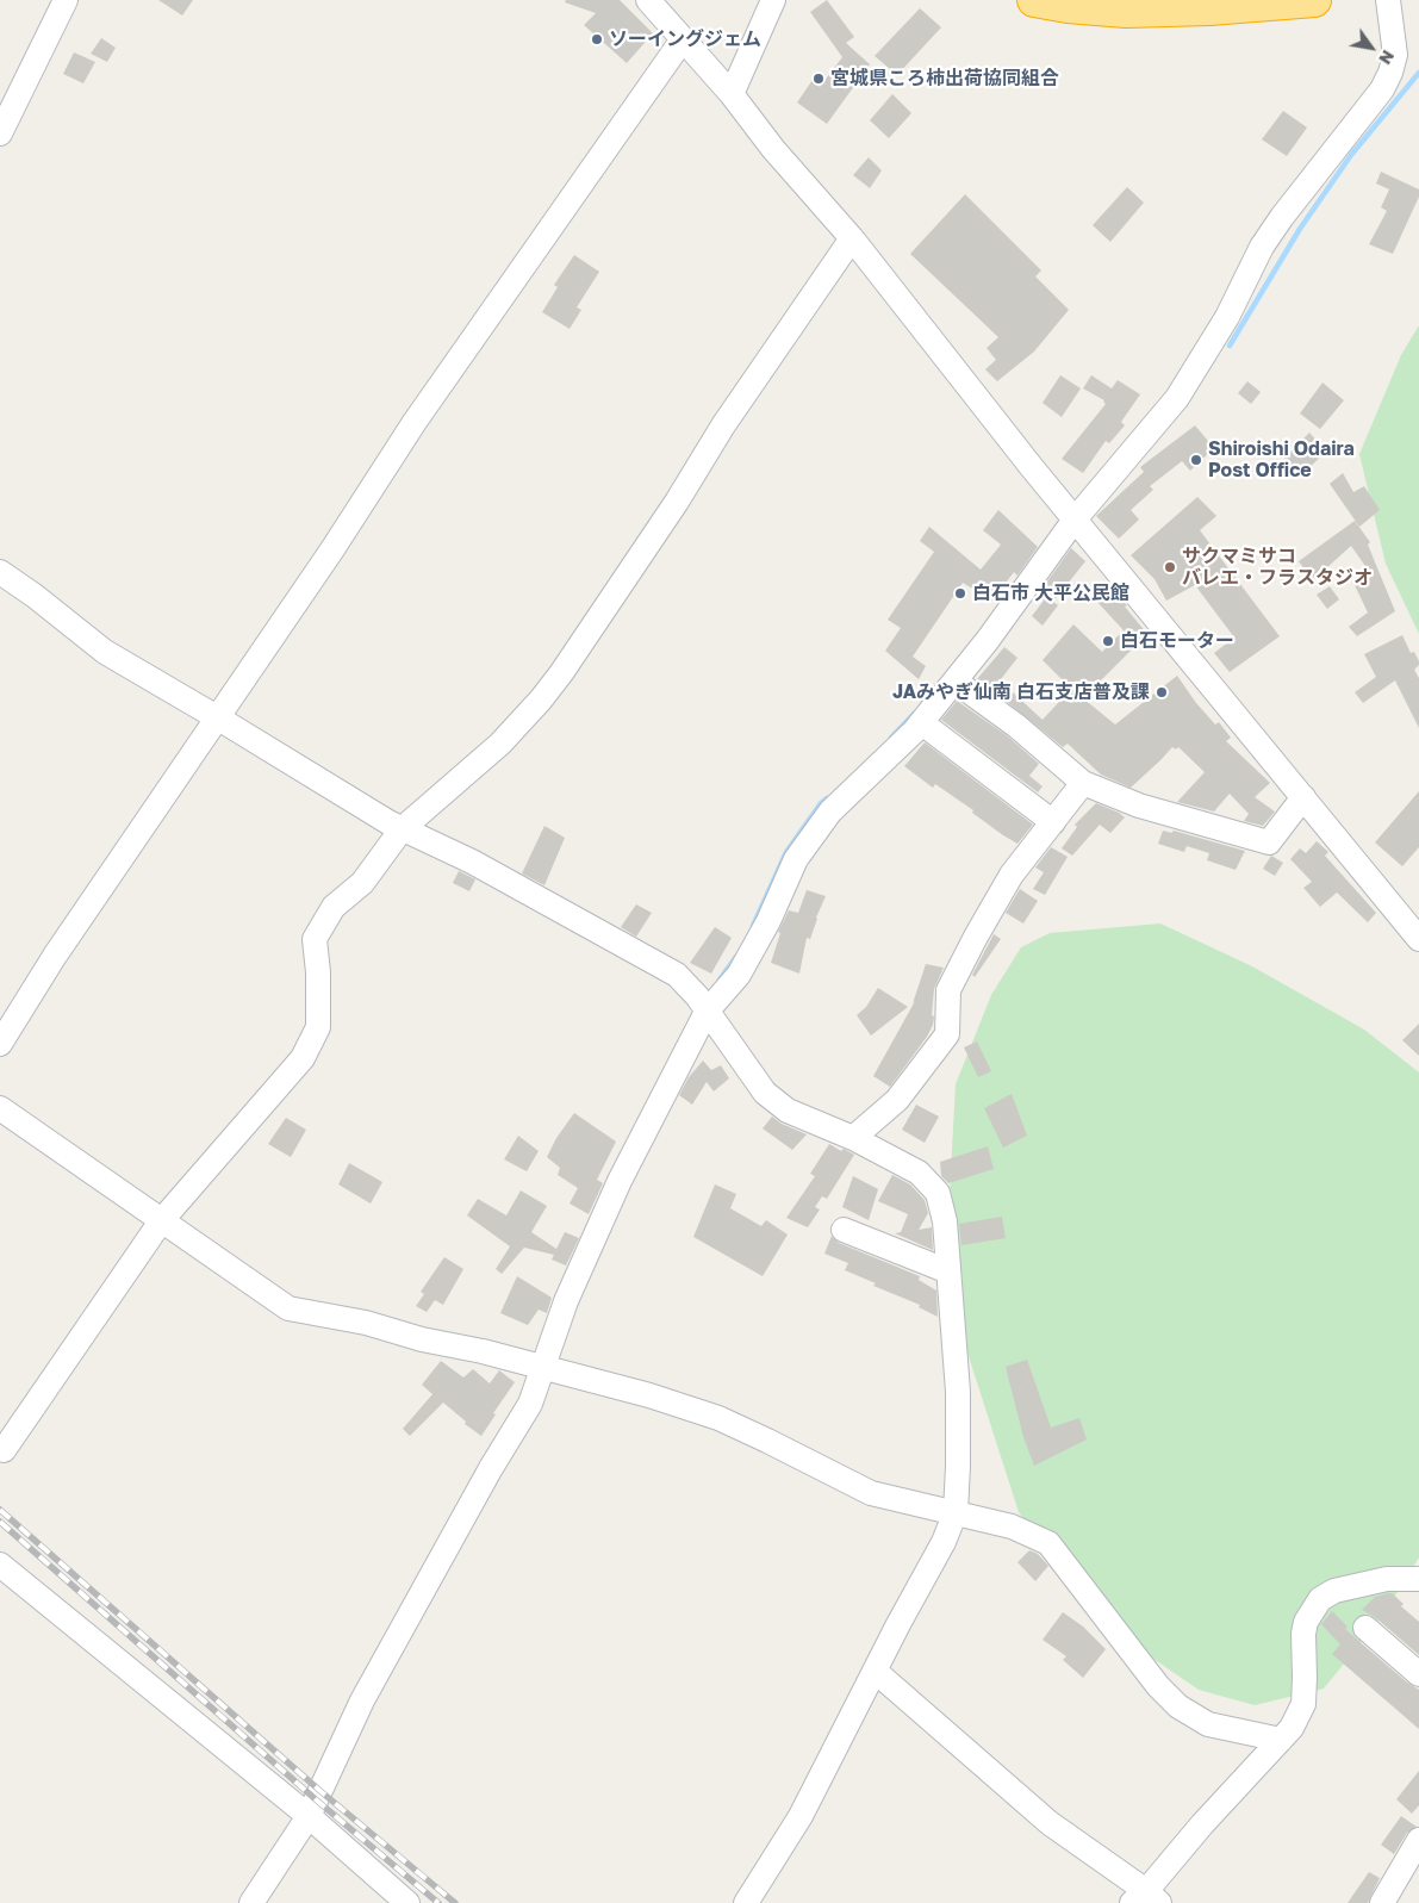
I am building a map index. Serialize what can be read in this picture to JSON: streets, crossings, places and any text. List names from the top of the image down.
{
  "places": [
    "ソーイングジェム",
    "宮城県ころ柿出荷協同組合",
    "Shiroishi Odaira Post Office",
    "サクマミサコ バレエ・フラスタジオ",
    "白石市 大平公民館",
    "白石モーター",
    "JAみやぎ仙南 白石支店普及課"
  ],
  "north": "bottom right"
}
